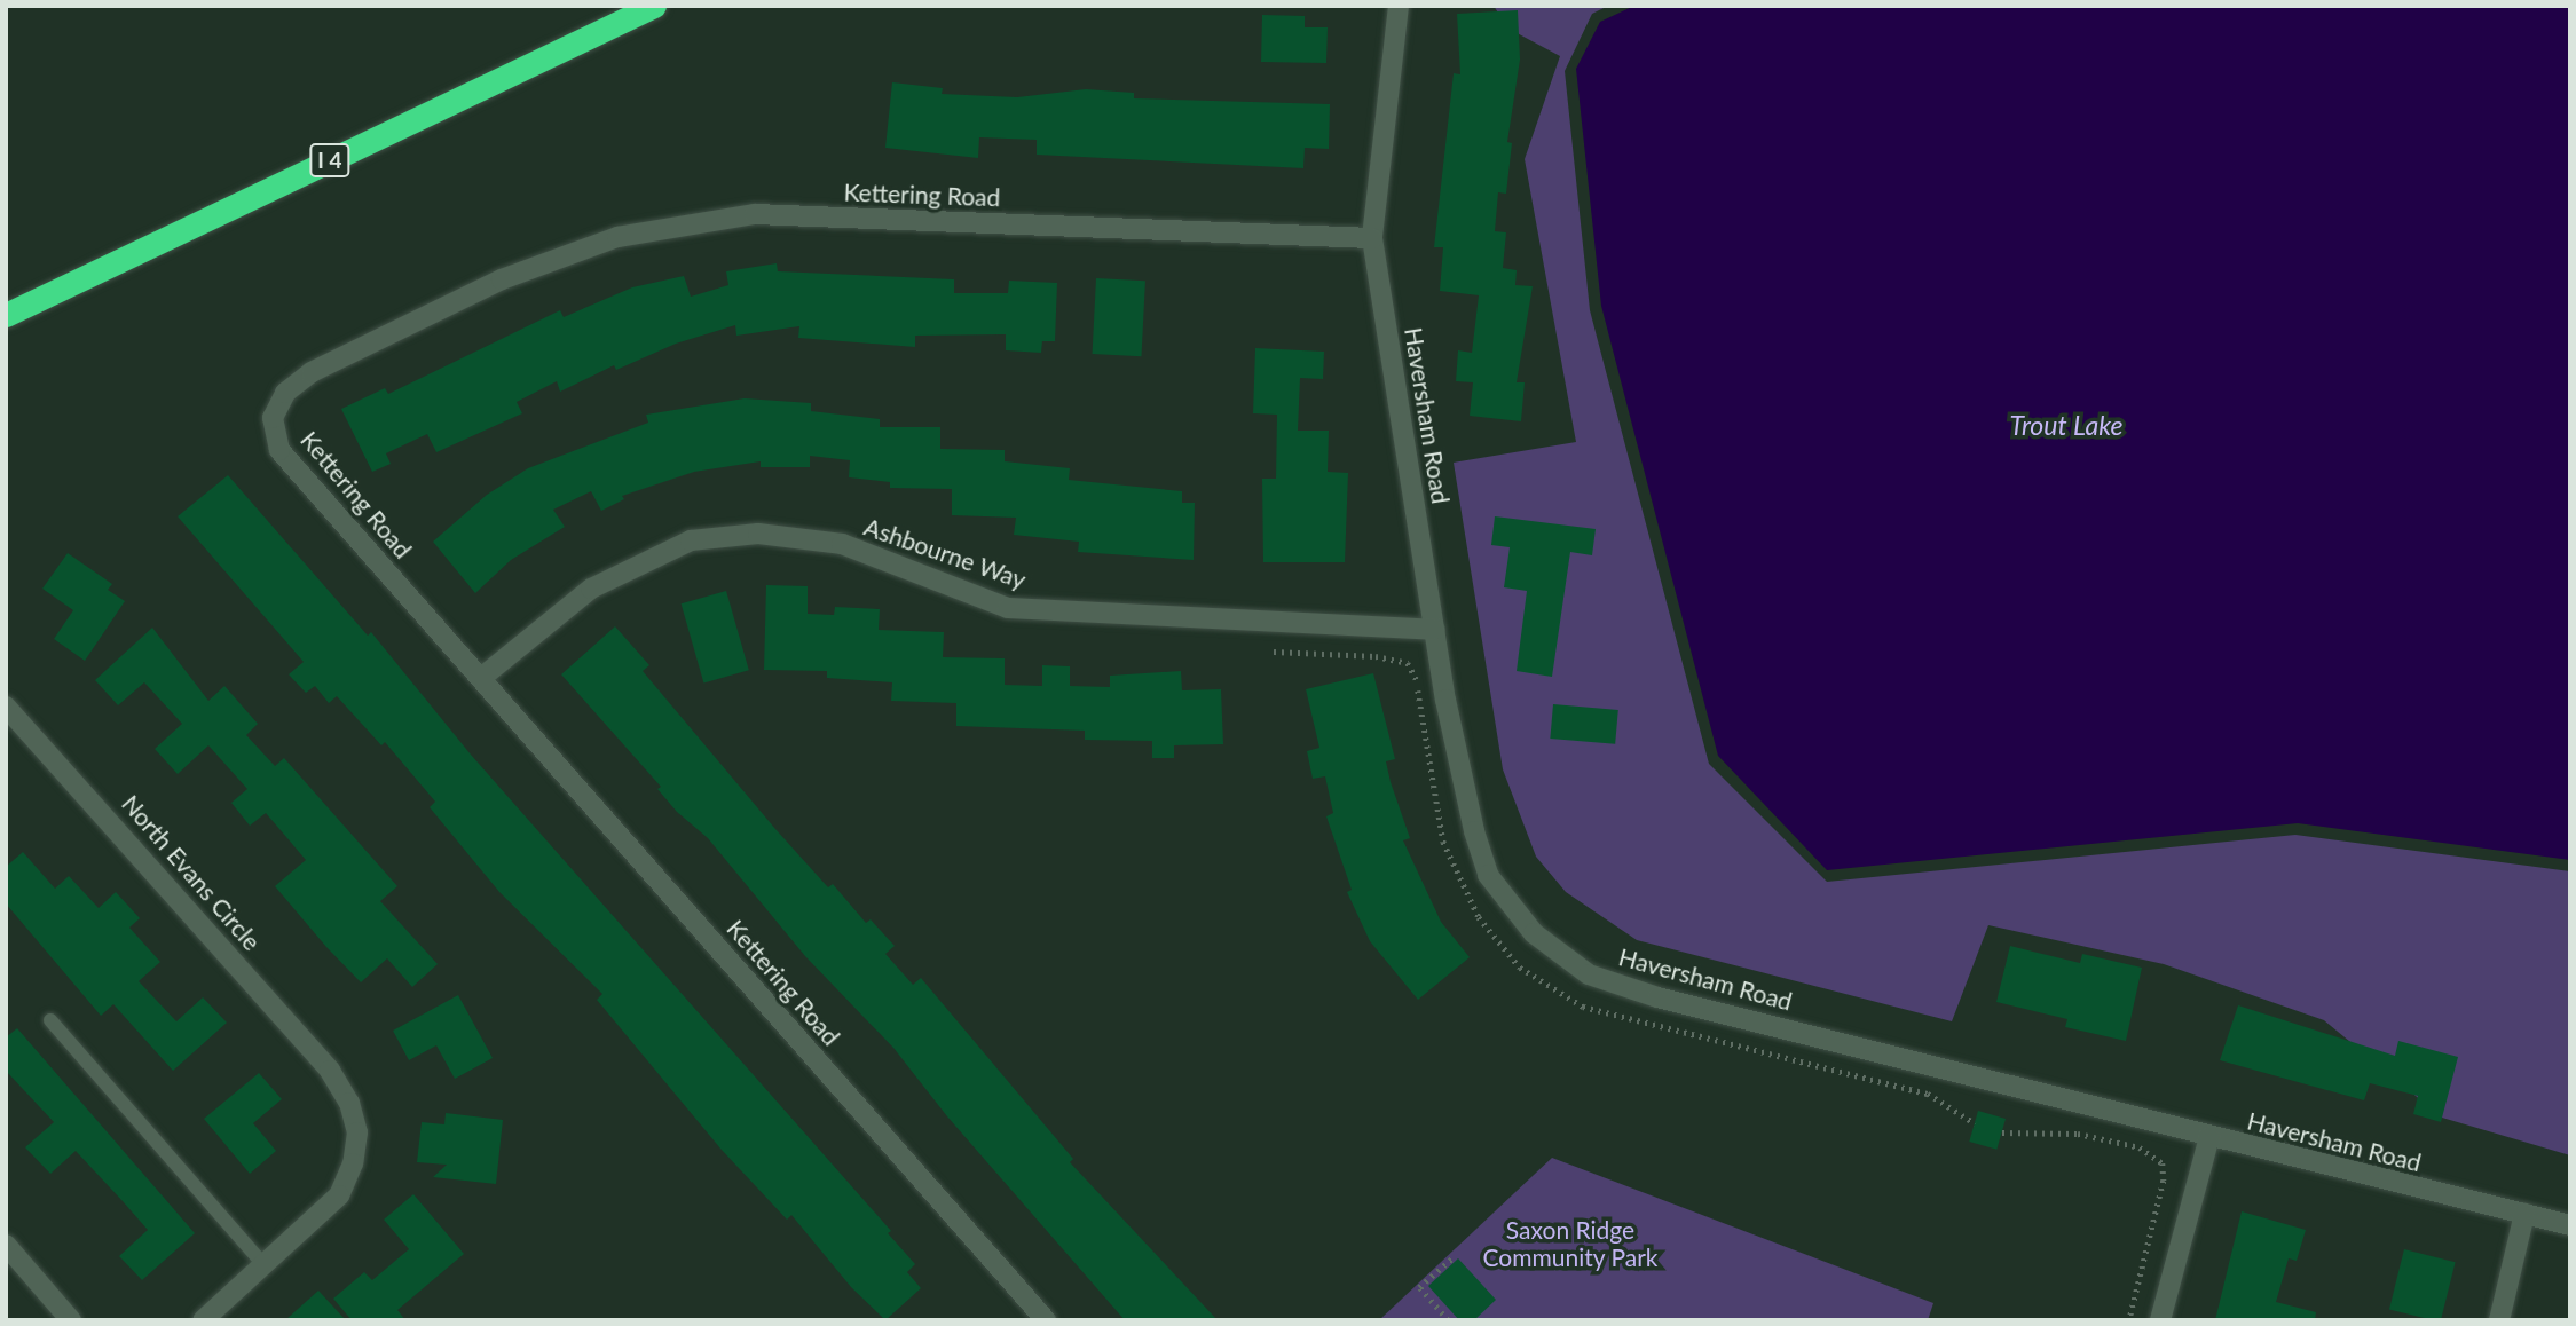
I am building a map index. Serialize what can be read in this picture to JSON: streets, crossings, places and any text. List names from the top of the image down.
{
  "streets": {
    "highway": ["I 4"],
    "street": [
      "Kettering Road",
      "Haversham Road",
      "Ashbourne Way",
      "North Evans Circle"
    ]
  },
  "crossings": [
    ["Kettering Road", "Haversham Road"],
    ["Kettering Road", "Ashbourne Way"],
    ["Haversham Road", "Ashbourne Way"]
  ],
  "water": ["Trout Lake"],
  "parks": ["Saxon Ridge Community Park"]
}
